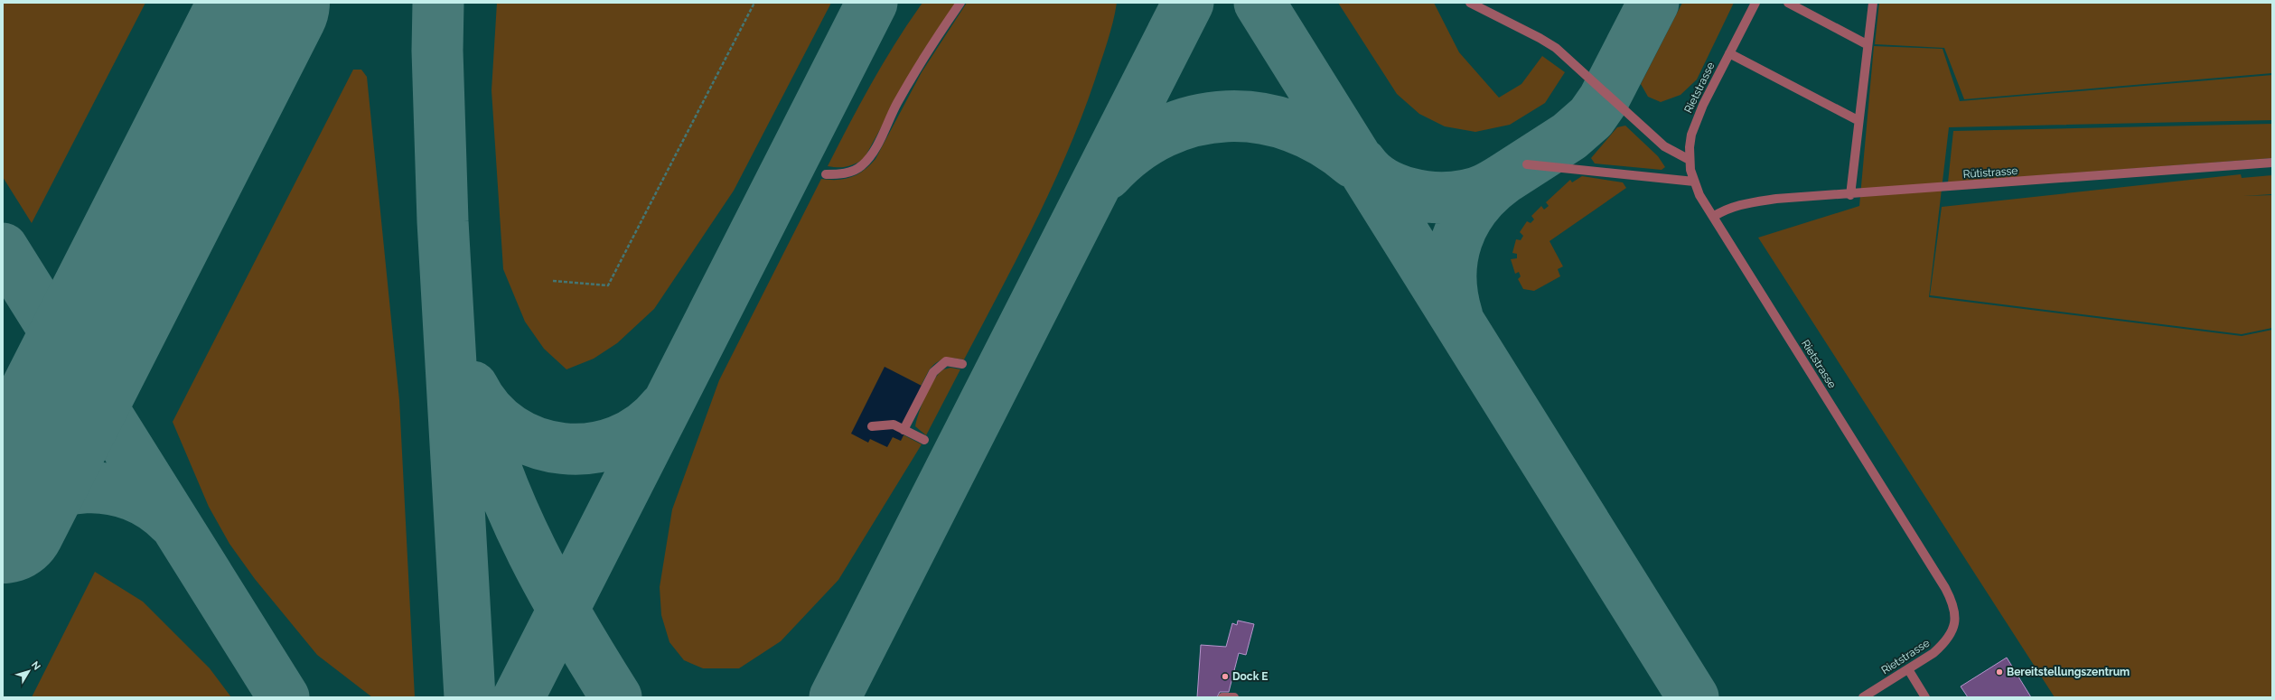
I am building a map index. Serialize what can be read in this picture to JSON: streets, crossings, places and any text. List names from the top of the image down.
{
  "streets": {
    "lane": ["Rietstrasse", "Rütistrasse"]
  },
  "crossings": [
    ["Rietstrasse", "Rütistrasse"]
  ],
  "places": ["Bereitstellungszentrum", "Dock E"],
  "north": "top right"
}
